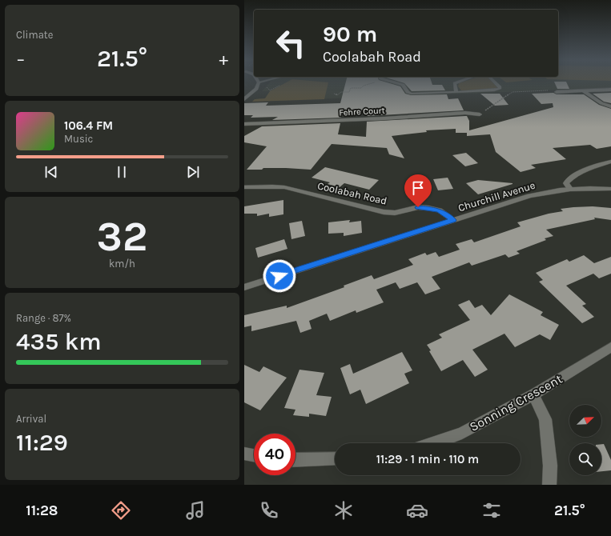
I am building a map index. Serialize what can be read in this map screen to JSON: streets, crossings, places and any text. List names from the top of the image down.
{
  "streets": {
    "street": [
      "Fehre Court",
      "Coolabah Road",
      "Churchill Avenue",
      "Sonning Crescent"
    ]
  },
  "crossings": [
    ["Coolabah Road", "Churchill Avenue"]
  ],
  "north": "top right",
  "page": {
    "tile": [
      "Climate",
      ["32", "km/h"],
      ["Range · 87%", "435 km"],
      ["Arrival", "11:29"]
    ],
    "turn": ["90 m", "Coolabah Road"],
    "heat": ["−", "21.5°", "+"],
    "song": ["106.4 FM", "Music"],
    "limit": "40",
    "trip": "11:29 · 1 min · 110 m",
    "tabs": ["11:28", "21.5°"]
  }
}
